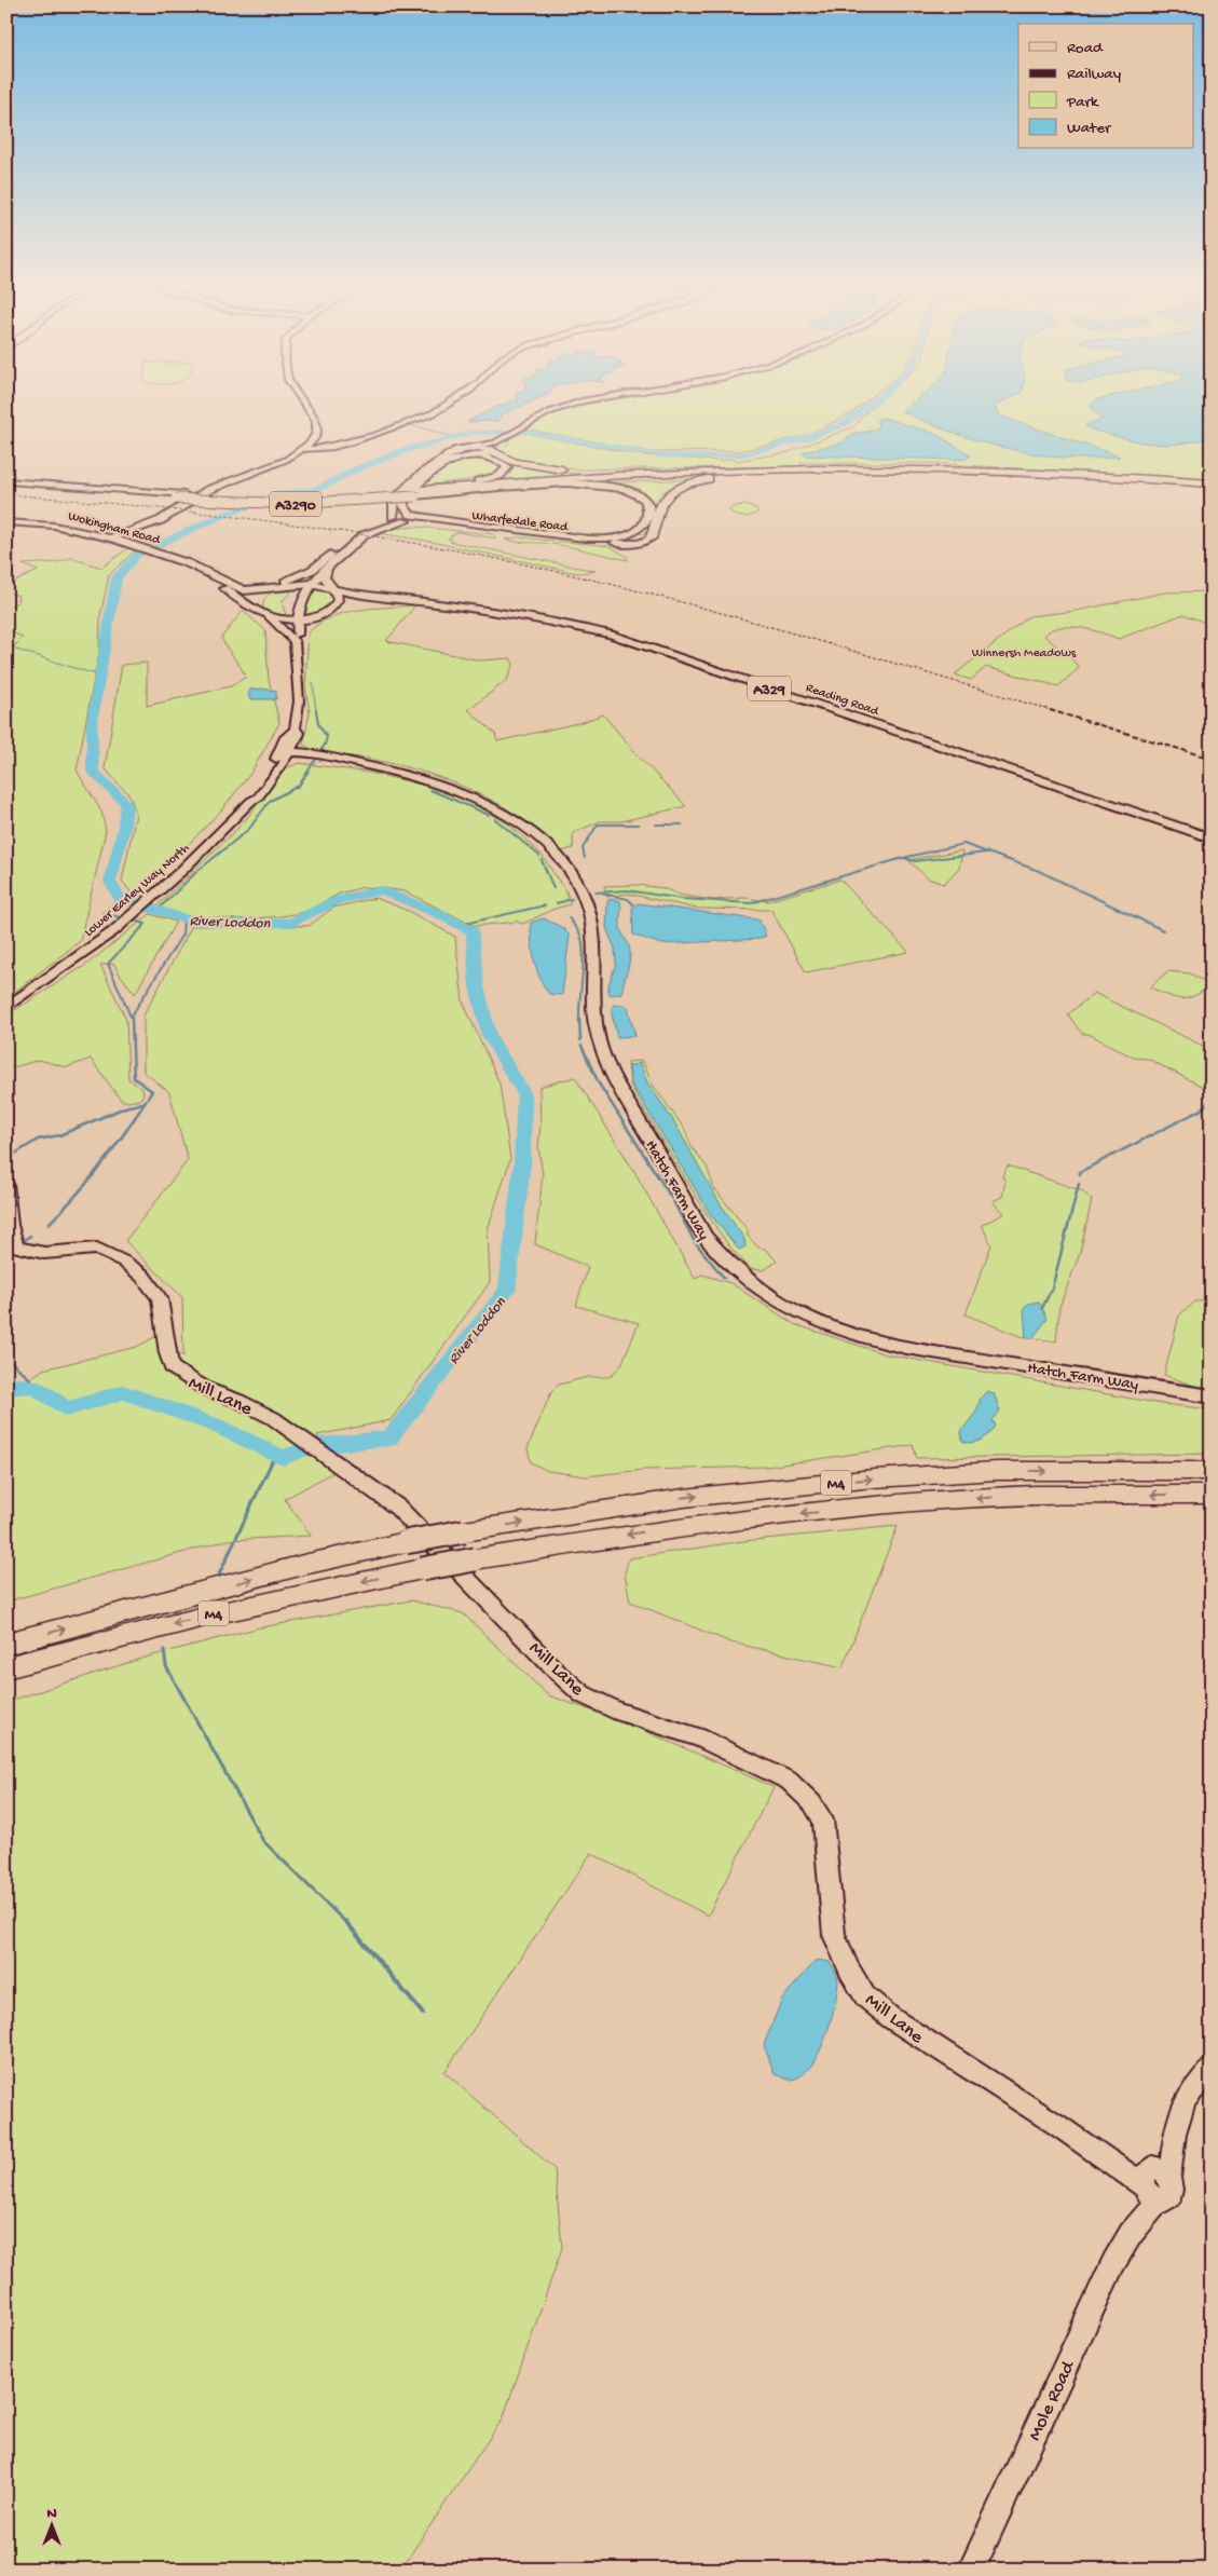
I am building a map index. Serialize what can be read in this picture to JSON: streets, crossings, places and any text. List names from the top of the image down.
{
  "streets": {
    "highway": ["M4"],
    "main road": [
      "A3290",
      "Wharfedale Road",
      "Wokingham Road",
      "A329",
      "Reading Road",
      "Lower Earley Way North"
    ],
    "street": ["Hatch Farm Way", "Mill Lane", "Mole Road"]
  },
  "crossings": [
    ["A3290", "Wharfedale Road"],
    ["Wharfedale Road", "Lower Earley Way North"],
    ["Wokingham Road", "Reading Road"],
    ["Wokingham Road", "Lower Earley Way North"],
    ["Reading Road", "Lower Earley Way North"],
    ["Lower Earley Way North", "Hatch Farm Way"],
    ["Mill Lane", "Mole Road"]
  ],
  "water": ["River Loddon"],
  "parks": ["Winnersh Meadows"],
  "legend": [
    "Road",
    "Railway",
    "Park",
    "Water"
  ],
  "north": "top"
}
